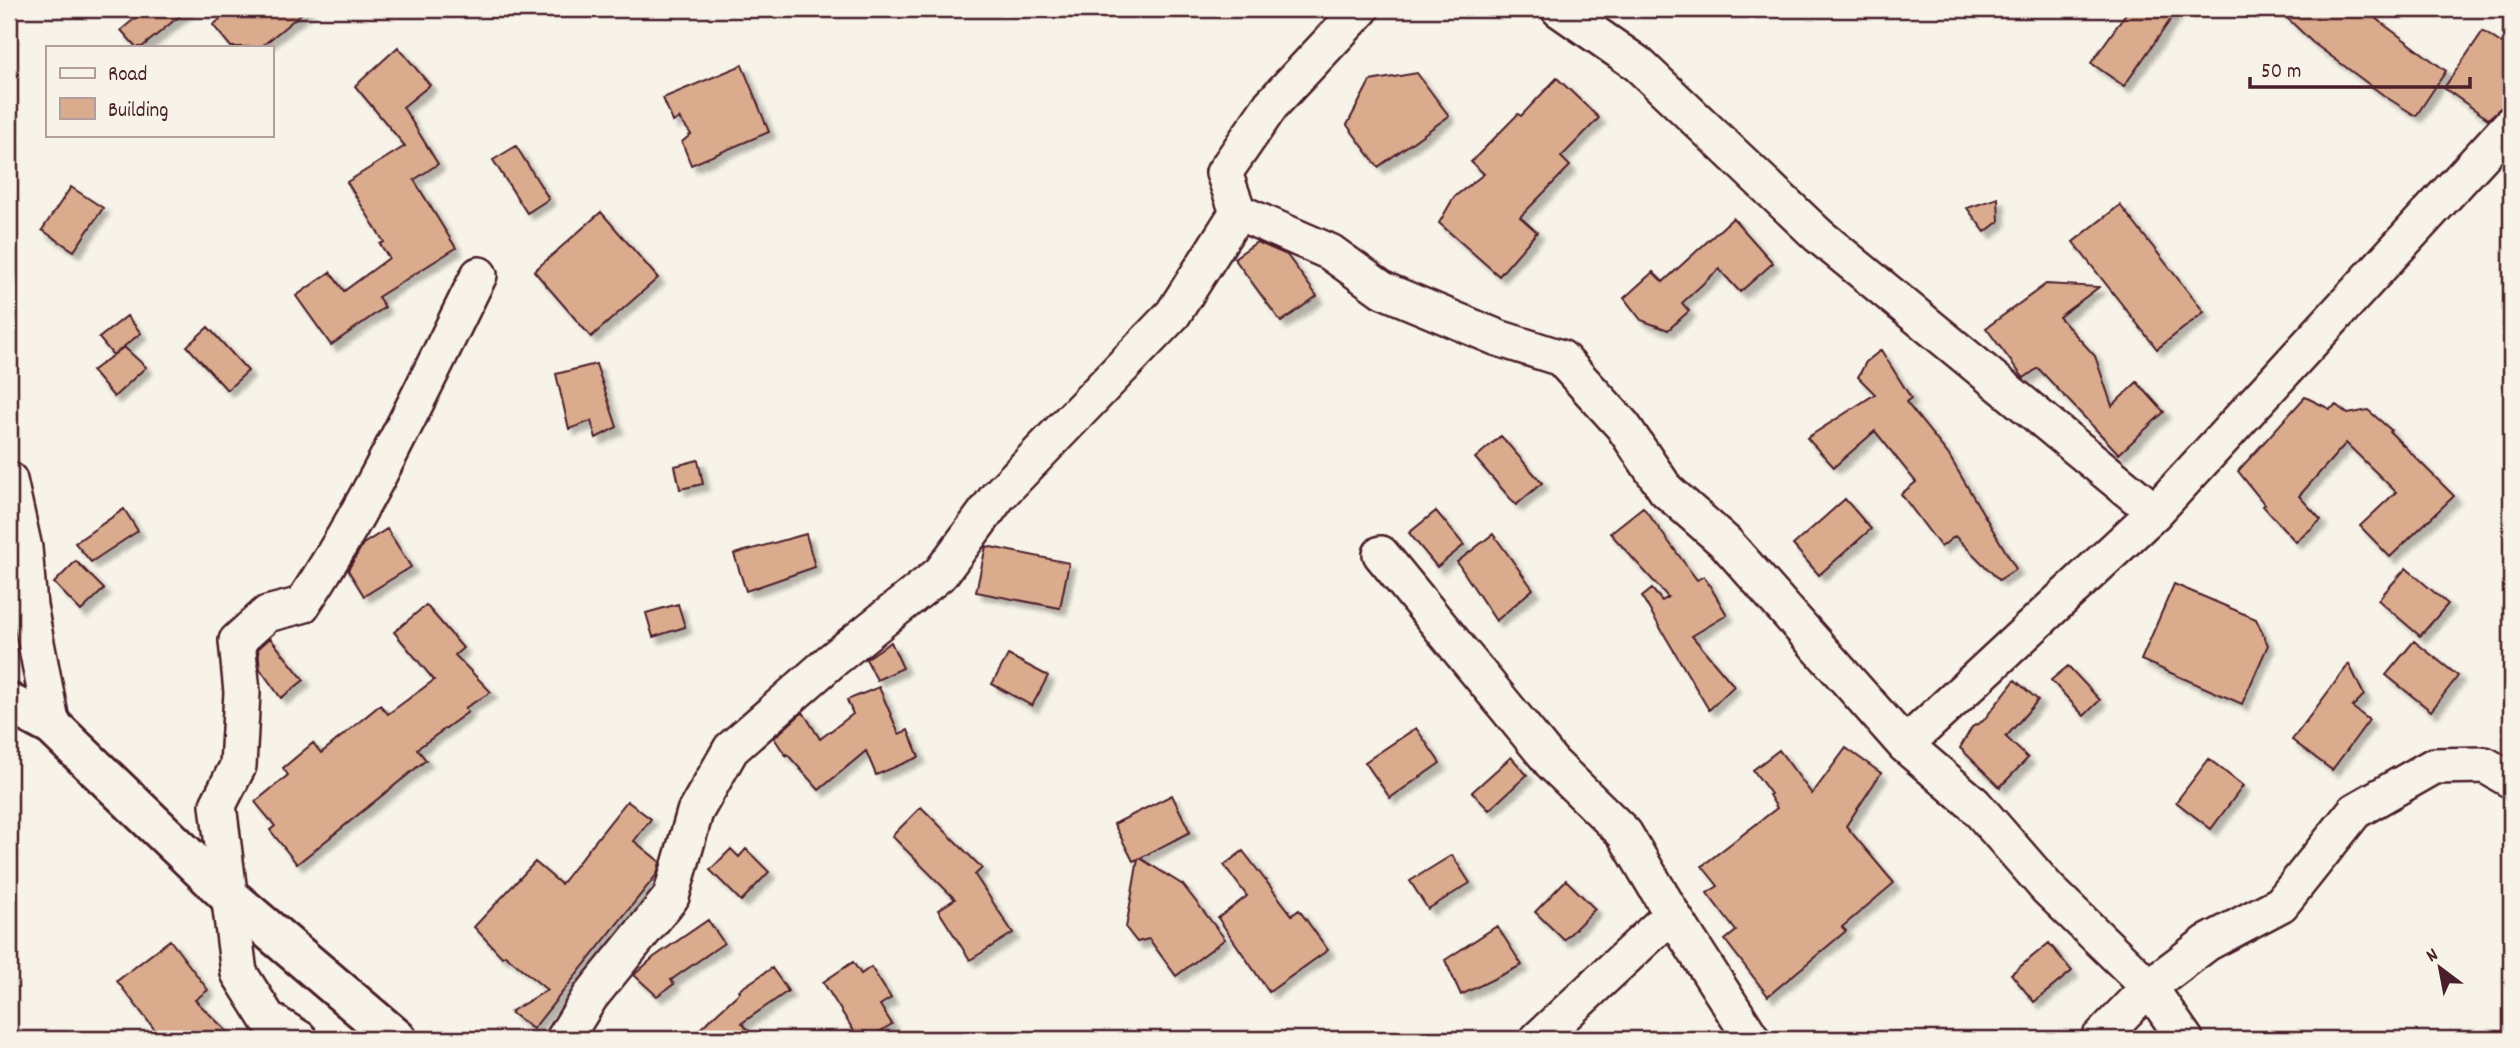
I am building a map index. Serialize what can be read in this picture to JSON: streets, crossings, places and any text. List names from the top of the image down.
{
  "legend": ["Road", "Building"],
  "scale_bar": "50 m",
  "north": "top left"
}
